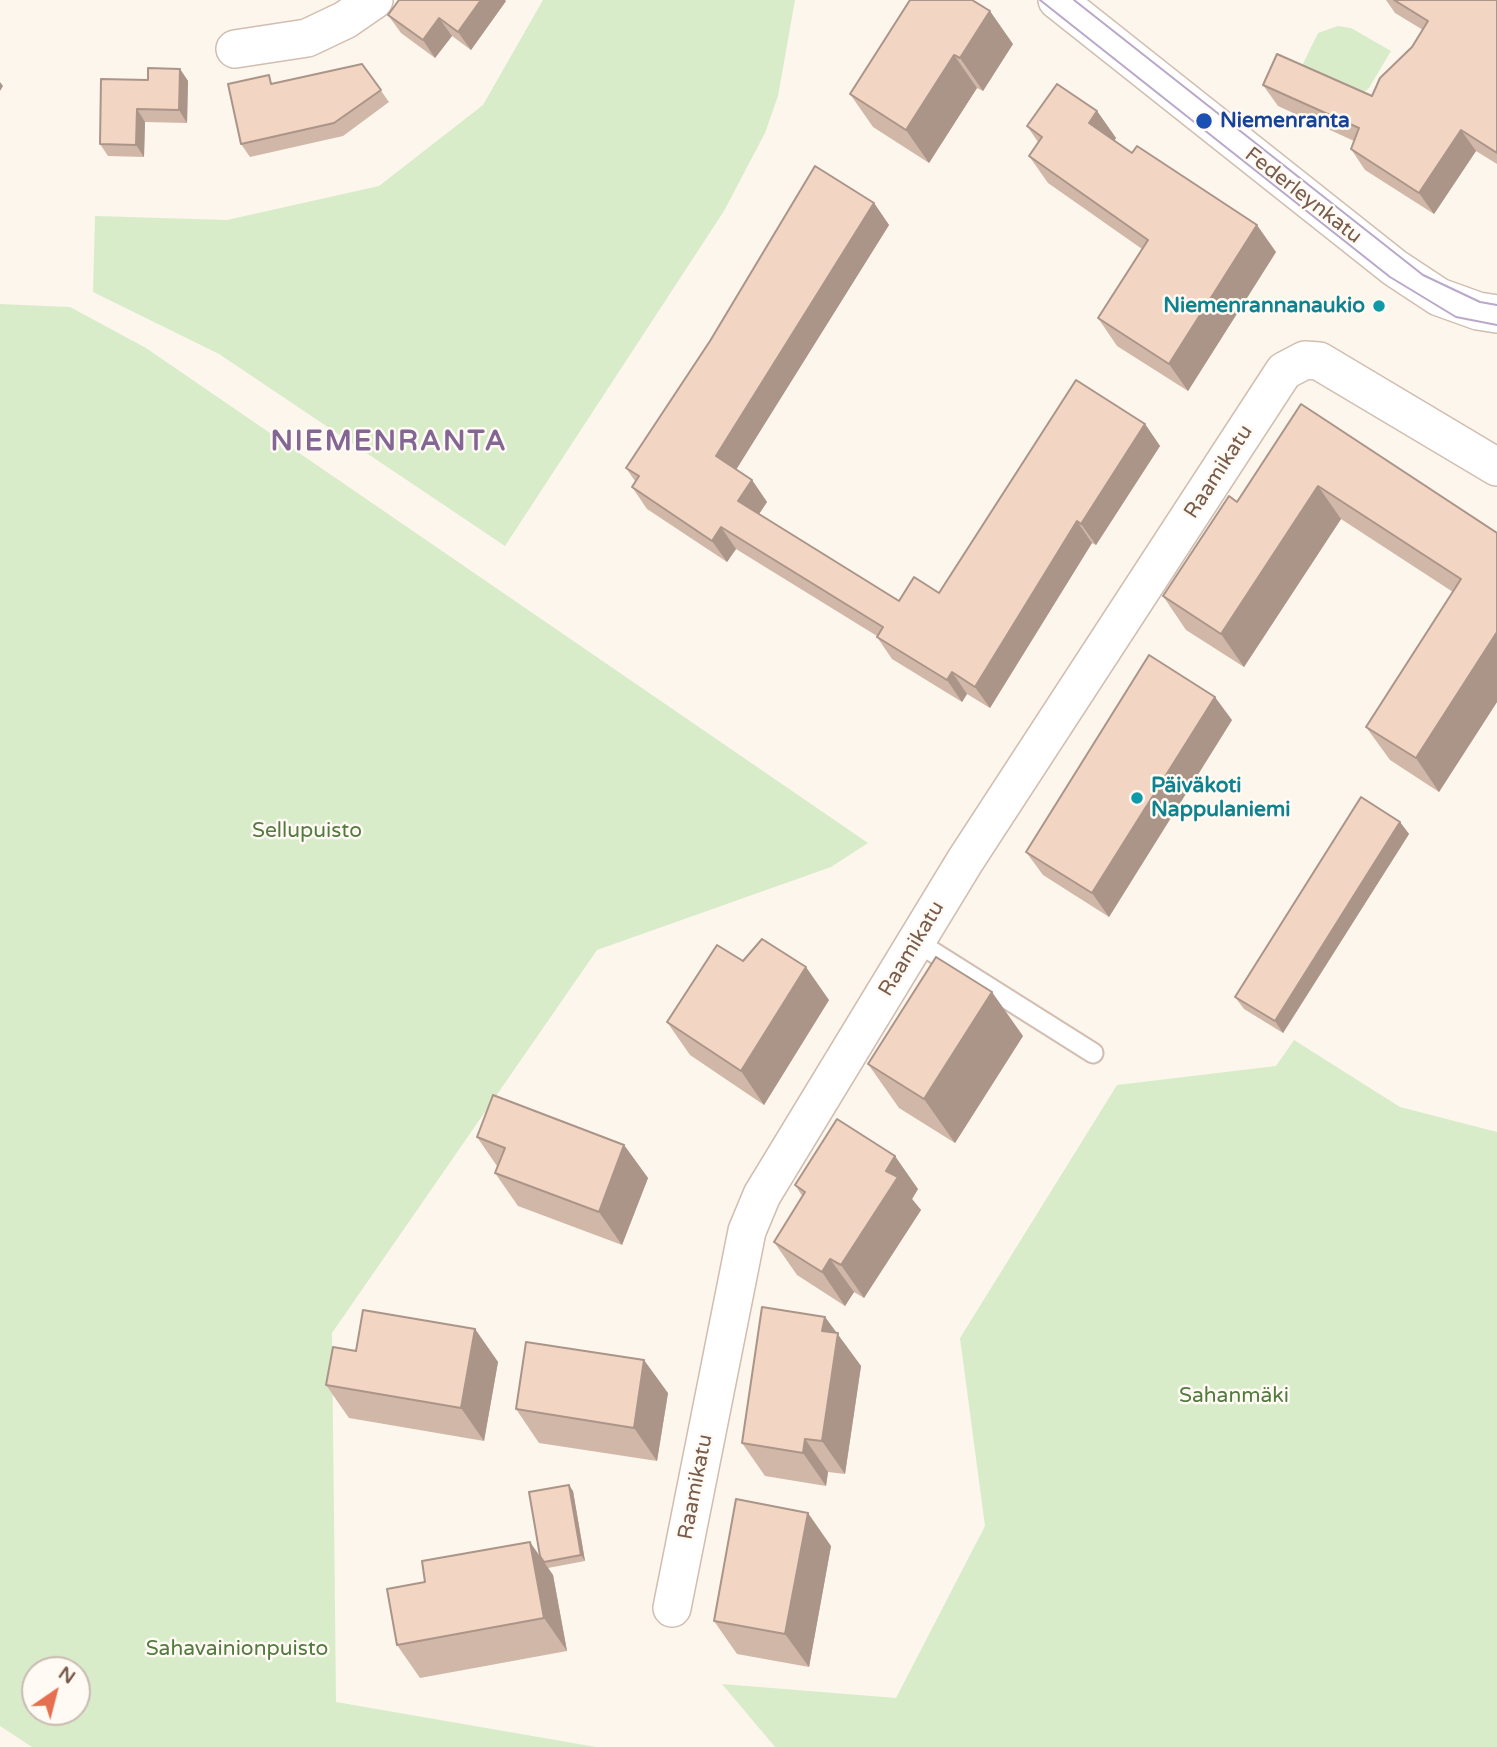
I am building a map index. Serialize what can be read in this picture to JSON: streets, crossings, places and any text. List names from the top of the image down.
{
  "streets": {
    "street": ["Federleynkatu", "Raamikatu"]
  },
  "districts": ["NIEMENRANTA"],
  "parks": ["Sellupuisto", "Sahanmäki", "Sahavainionpuisto"],
  "places": ["Niemenranta", "Niemenrannanaukio", "Päiväkoti Nappulaniemi"],
  "north": "top right"
}
